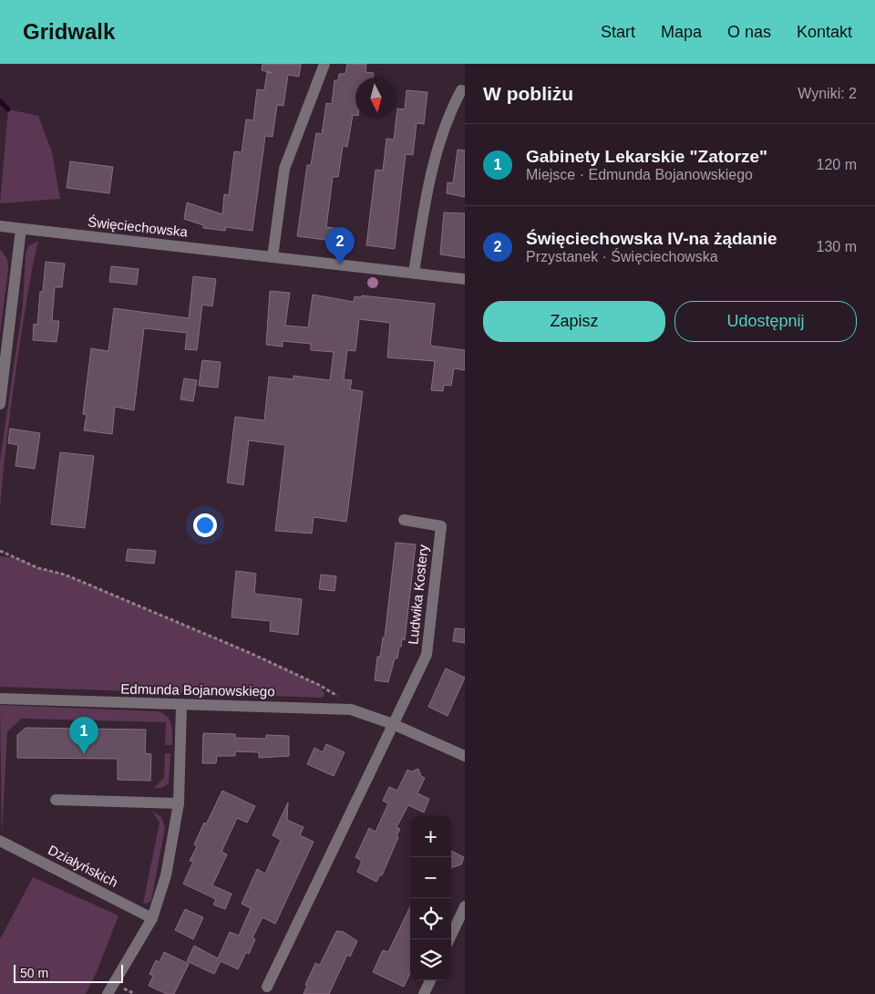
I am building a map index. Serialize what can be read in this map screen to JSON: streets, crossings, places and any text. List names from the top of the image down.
{
  "streets": {
    "street": [
      "Święciechowska",
      "Ludwika Kostery",
      "Edmunda Bojanowskiego",
      "Działyńskich"
    ]
  },
  "crossings": [
    ["Ludwika Kostery", "Edmunda Bojanowskiego"]
  ],
  "scale_bar": "50 m",
  "north": "bottom",
  "page": {
    "header": "Gridwalk",
    "nav": [
      "Start",
      "Mapa",
      "O nas",
      "Kontakt"
    ],
    "heading": ["W pobliżu", "Wyniki: 2"],
    "list": [
      {
        "mark": "1",
        "name": "Gabinety Lekarskie \"Zatorze\"",
        "note": "Miejsce · Edmunda Bojanowskiego",
        "value": "120 m"
      },
      {
        "mark": "2",
        "name": "Święciechowska IV-na żądanie",
        "note": "Przystanek · Święciechowska",
        "value": "130 m"
      }
    ],
    "pins": ["2", "1"],
    "buttons": ["Zapisz", "Udostępnij"],
    "map_buttons": ["+", "−"],
    "scale": "50 m"
  }
}
